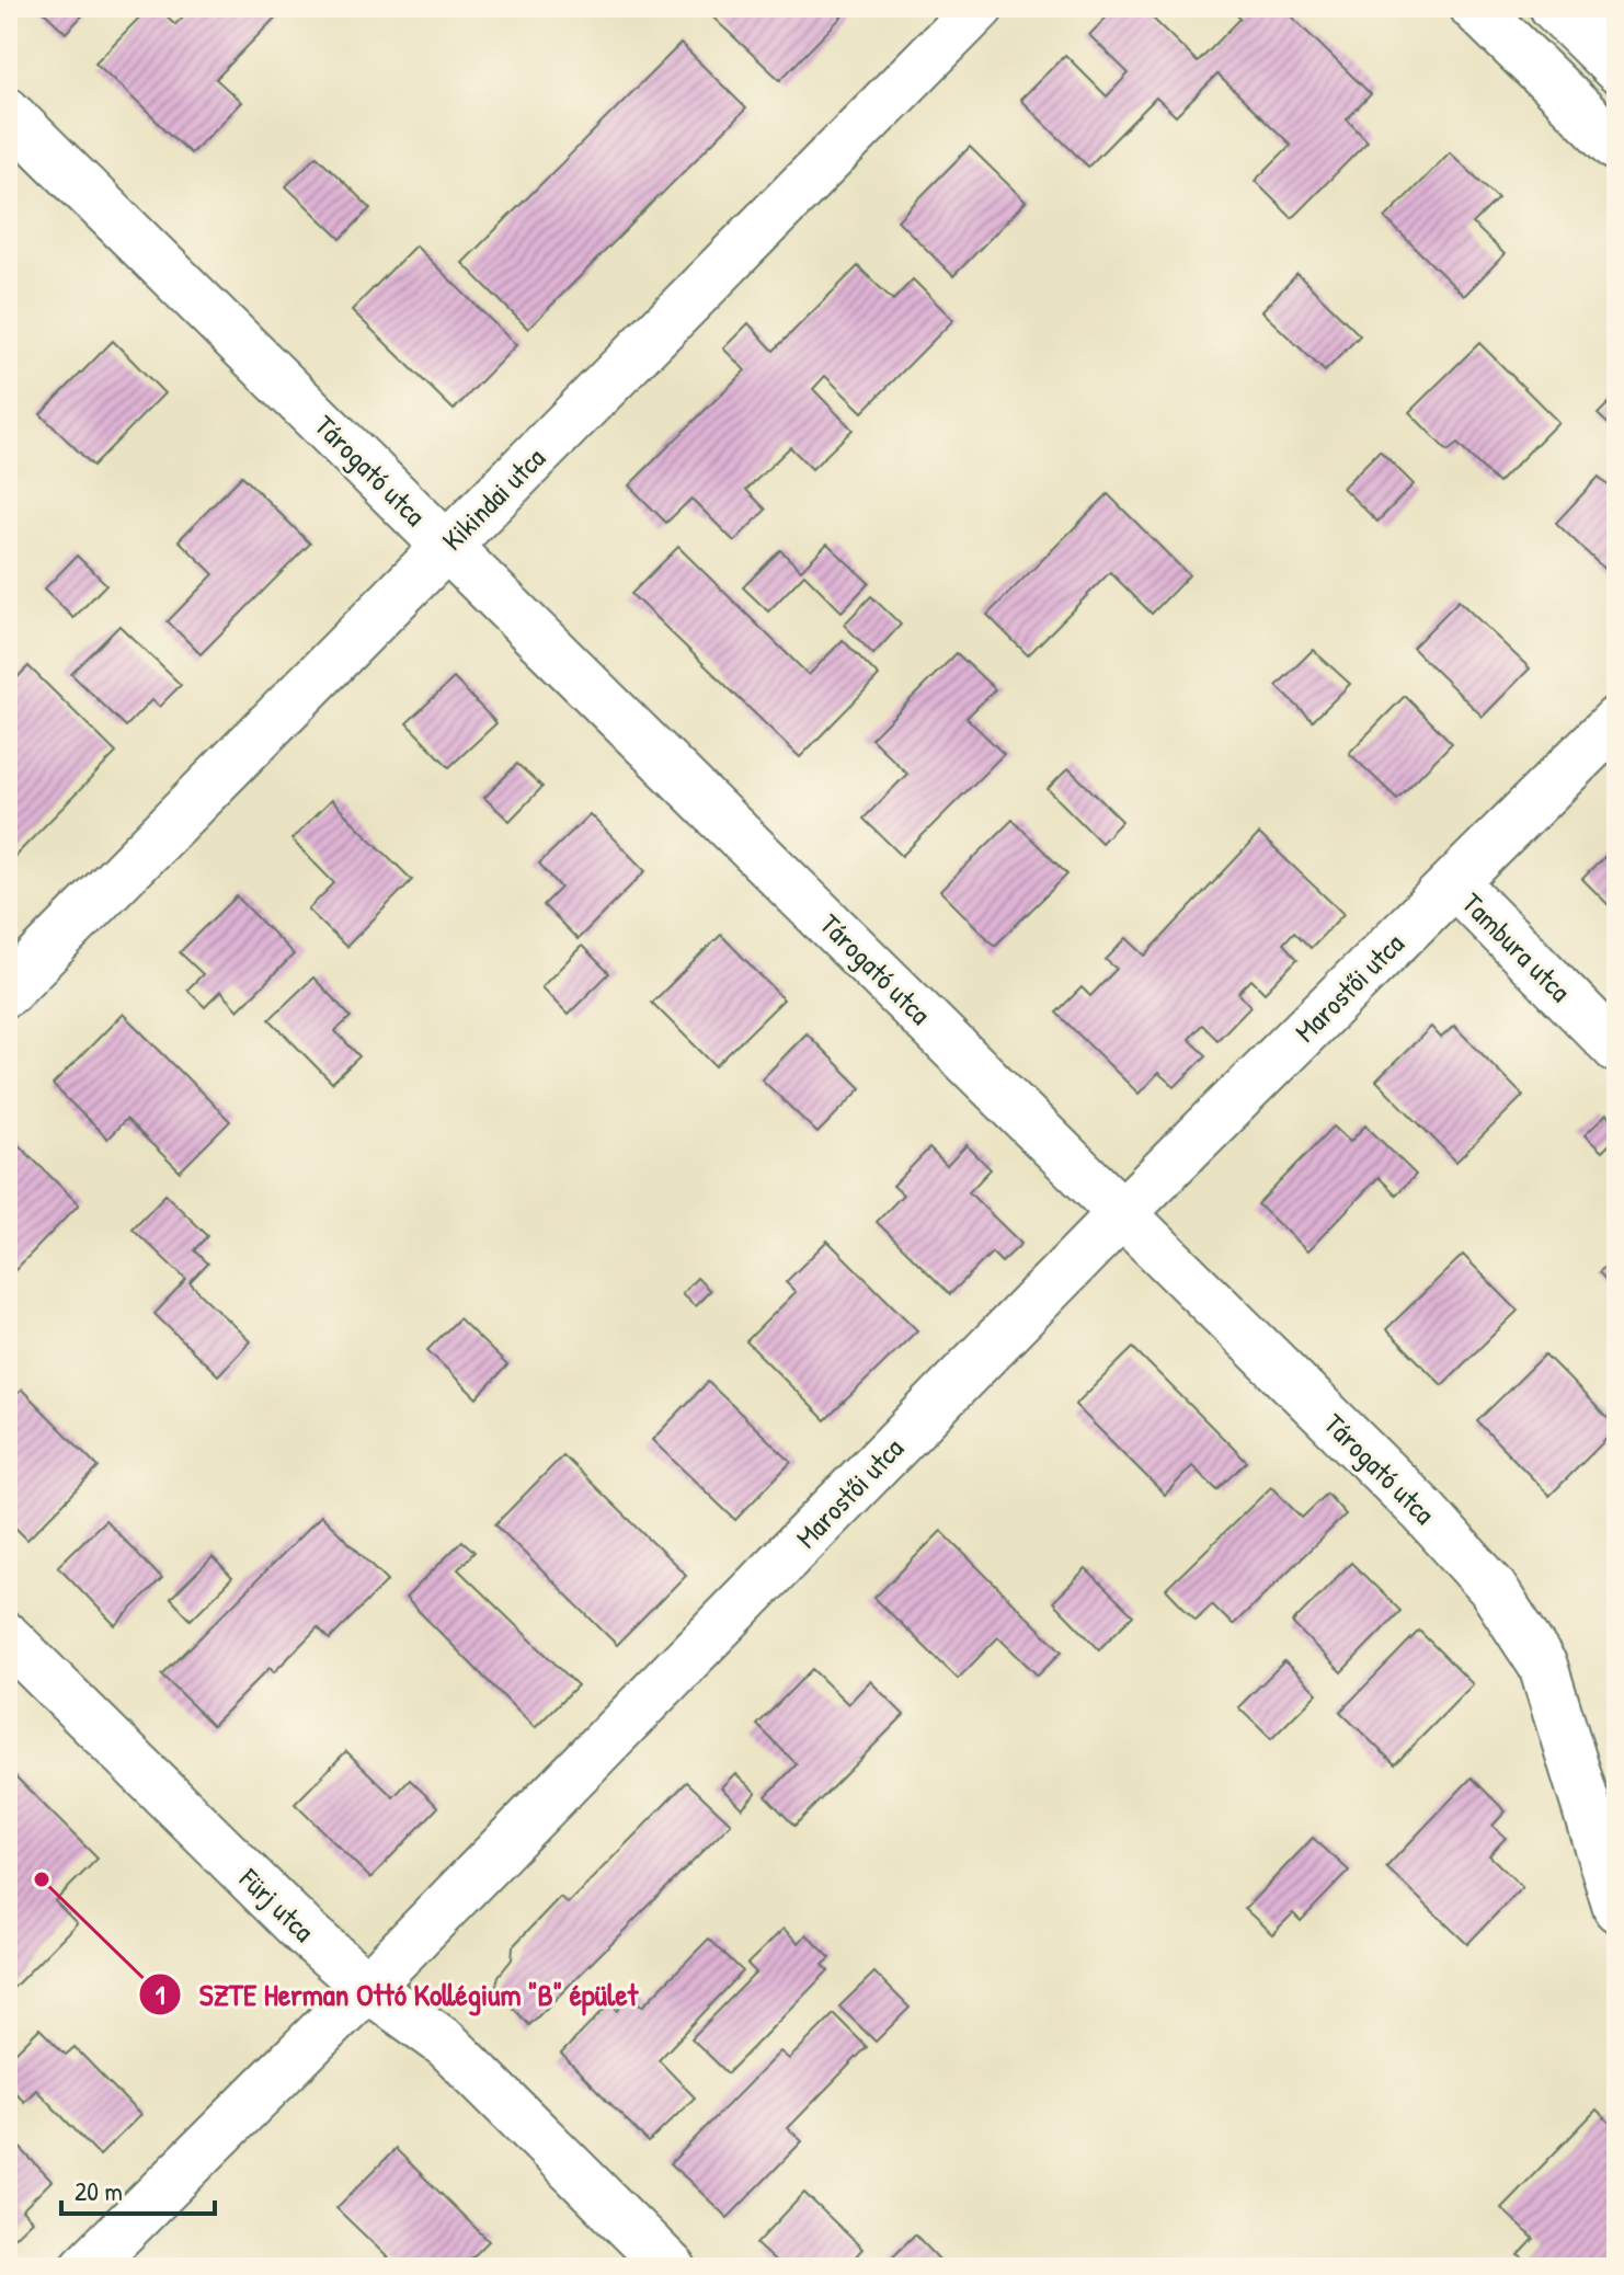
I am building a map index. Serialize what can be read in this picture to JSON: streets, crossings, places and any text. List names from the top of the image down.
{
  "streets": {
    "street": [
      "Tárogató utca",
      "Kikindai utca",
      "Tambura utca",
      "Marostői utca",
      "Fürj utca"
    ]
  },
  "crossings": [
    ["Tárogató utca", "Kikindai utca"],
    ["Tárogató utca", "Marostői utca"],
    ["Tambura utca", "Marostői utca"],
    ["Marostői utca", "Fürj utca"]
  ],
  "places": ["SZTE Herman Ottó Kollégium \"B\" épület"],
  "scale_bar": "20 m"
}
